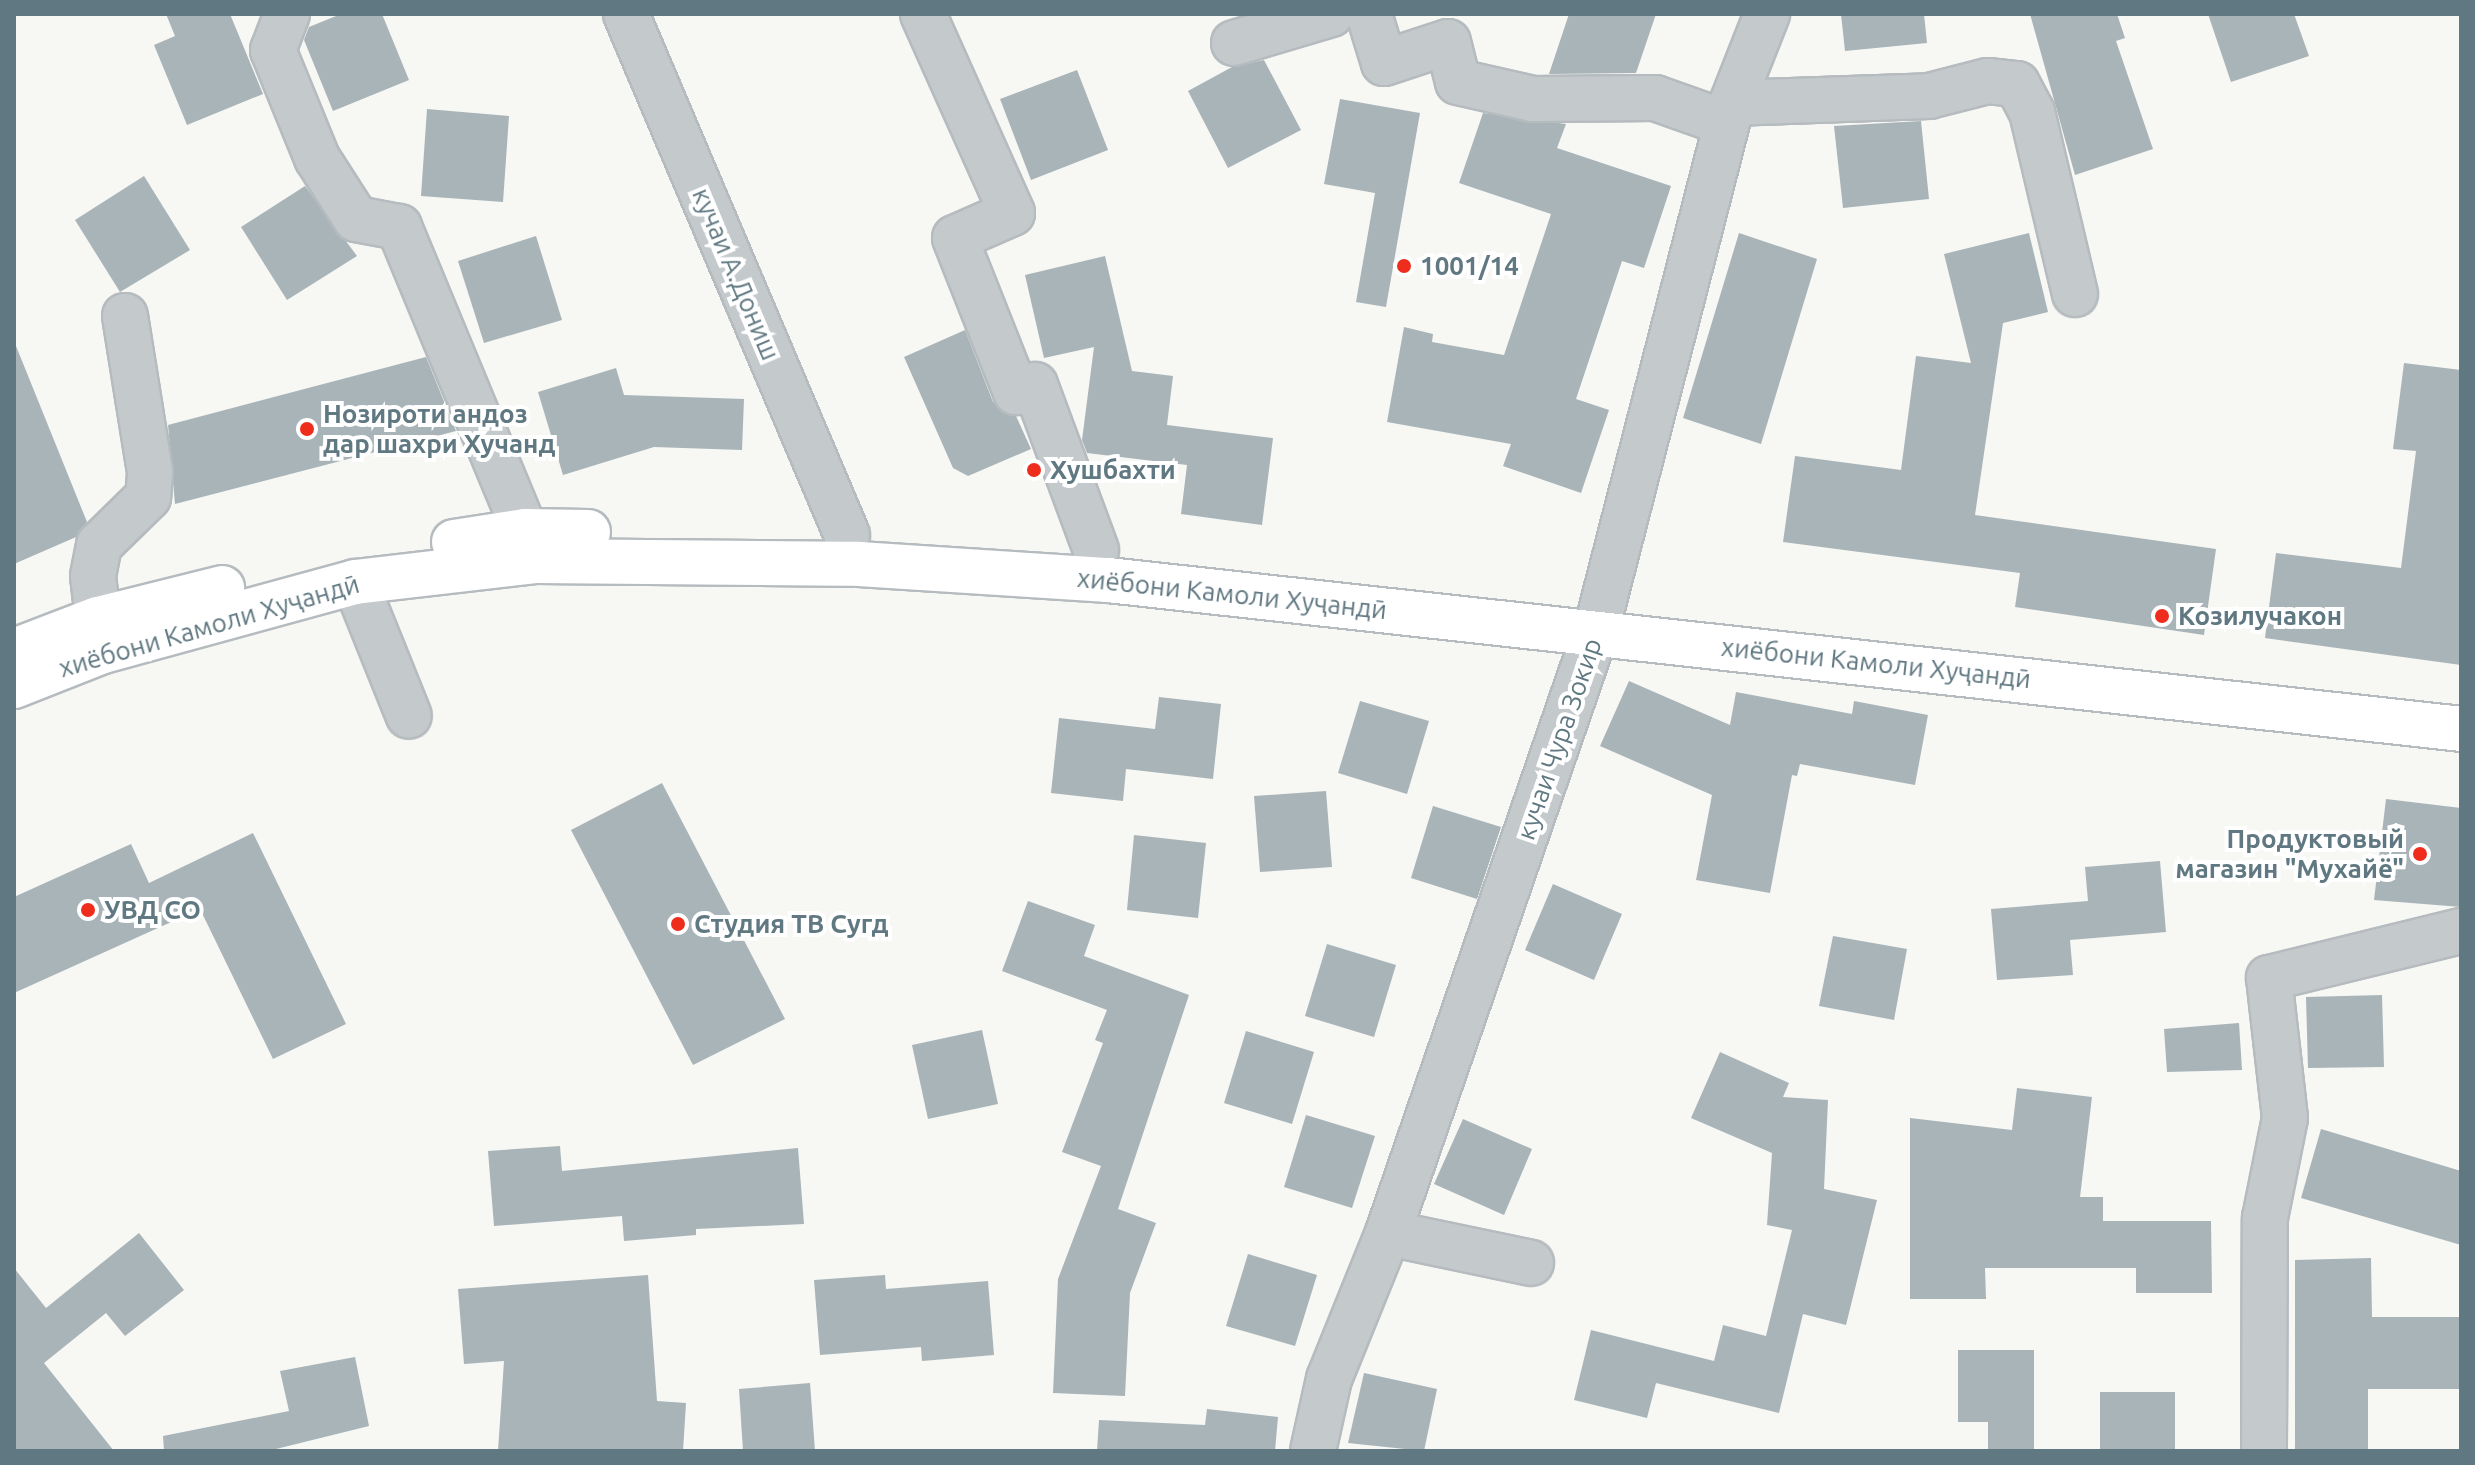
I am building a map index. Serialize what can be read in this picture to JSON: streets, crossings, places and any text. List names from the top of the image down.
{
  "streets": {
    "main road": ["хиёбони Камоли Хуҷандӣ"],
    "street": ["кучаи А.Дониш", "кучаи Чура Зокир"]
  },
  "crossings": [
    ["кучаи А.Дониш", "хиёбони Камоли Хуҷандӣ"],
    ["хиёбони Камоли Хуҷандӣ", "кучаи Чура Зокир"]
  ],
  "places": [
    "1001/14",
    "Нозироти андоз дар шахри Хучанд",
    "Хушбахти",
    "Козилучакон",
    "Продуктовый магазин \"Мухайё\"",
    "УВД СО",
    "Студия ТВ Сугд"
  ]
}
